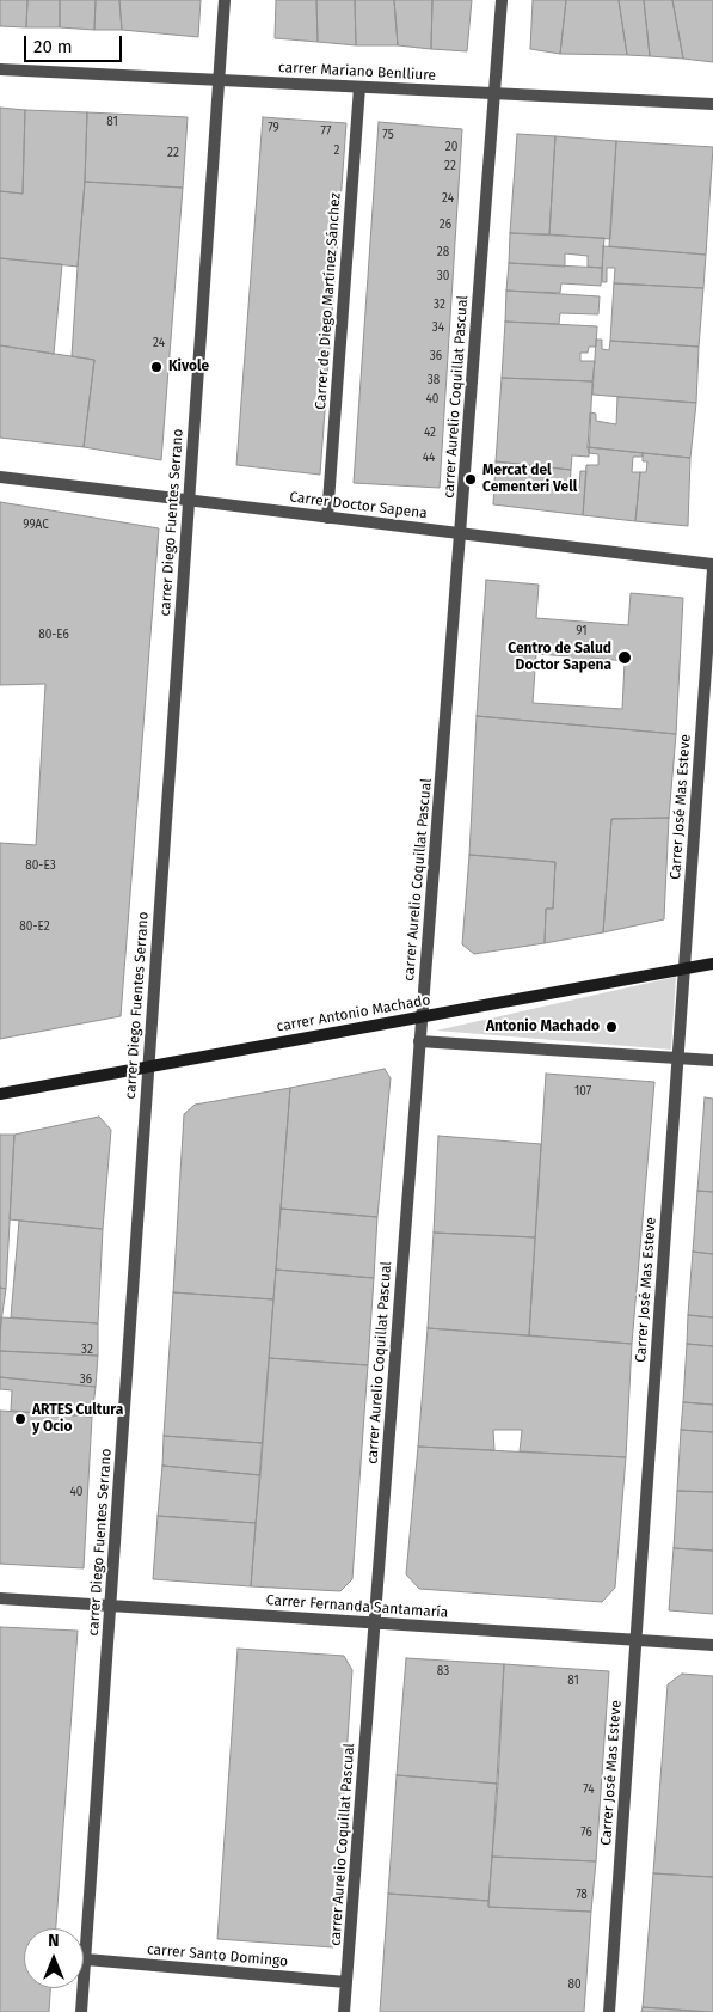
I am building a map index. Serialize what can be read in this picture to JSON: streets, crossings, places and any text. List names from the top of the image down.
{
  "streets": {
    "main road": ["carrer Antonio Machado"],
    "street": [
      "carrer Mariano Benlliure",
      "Carrer de Diego Martínez Sánchez",
      "carrer Aurelio Coquillat Pascual",
      "Carrer Doctor Sapena",
      "carrer Diego Fuentes Serrano",
      "Carrer José Mas Esteve",
      "Carrer Fernanda Santamaría",
      "carrer Santo Domingo"
    ]
  },
  "crossings": [
    ["carrer Mariano Benlliure", "Carrer de Diego Martínez Sánchez"],
    ["carrer Mariano Benlliure", "carrer Aurelio Coquillat Pascual"],
    ["carrer Mariano Benlliure", "carrer Diego Fuentes Serrano"],
    ["Carrer de Diego Martínez Sánchez", "Carrer Doctor Sapena"],
    ["carrer Aurelio Coquillat Pascual", "Carrer Doctor Sapena"],
    ["carrer Aurelio Coquillat Pascual", "carrer Antonio Machado"],
    ["carrer Aurelio Coquillat Pascual", "Carrer Fernanda Santamaría"],
    ["carrer Aurelio Coquillat Pascual", "carrer Santo Domingo"],
    ["Carrer Doctor Sapena", "carrer Diego Fuentes Serrano"],
    ["carrer Diego Fuentes Serrano", "carrer Antonio Machado"],
    ["carrer Diego Fuentes Serrano", "Carrer Fernanda Santamaría"],
    ["carrer Diego Fuentes Serrano", "carrer Santo Domingo"],
    ["Carrer José Mas Esteve", "carrer Antonio Machado"],
    ["Carrer José Mas Esteve", "Carrer Fernanda Santamaría"]
  ],
  "places": [
    "Kivole",
    "Mercat del Cementeri Vell",
    "Centro de Salud Doctor Sapena",
    "Antonio Machado",
    "ARTES Cultura y Ocio"
  ],
  "house_numbers": [
    "81",
    "79",
    "77",
    "75",
    "20",
    "2",
    "22",
    "22",
    "24",
    "26",
    "28",
    "30",
    "32",
    "34",
    "24",
    "36",
    "38",
    "40",
    "42",
    "44",
    "99AC",
    "91",
    "80-E6",
    "80-E3",
    "80-E2",
    "107",
    "32",
    "36",
    "40",
    "83",
    "81",
    "74",
    "76",
    "78",
    "80"
  ],
  "scale_bar": "20 m",
  "north": "top"
}
